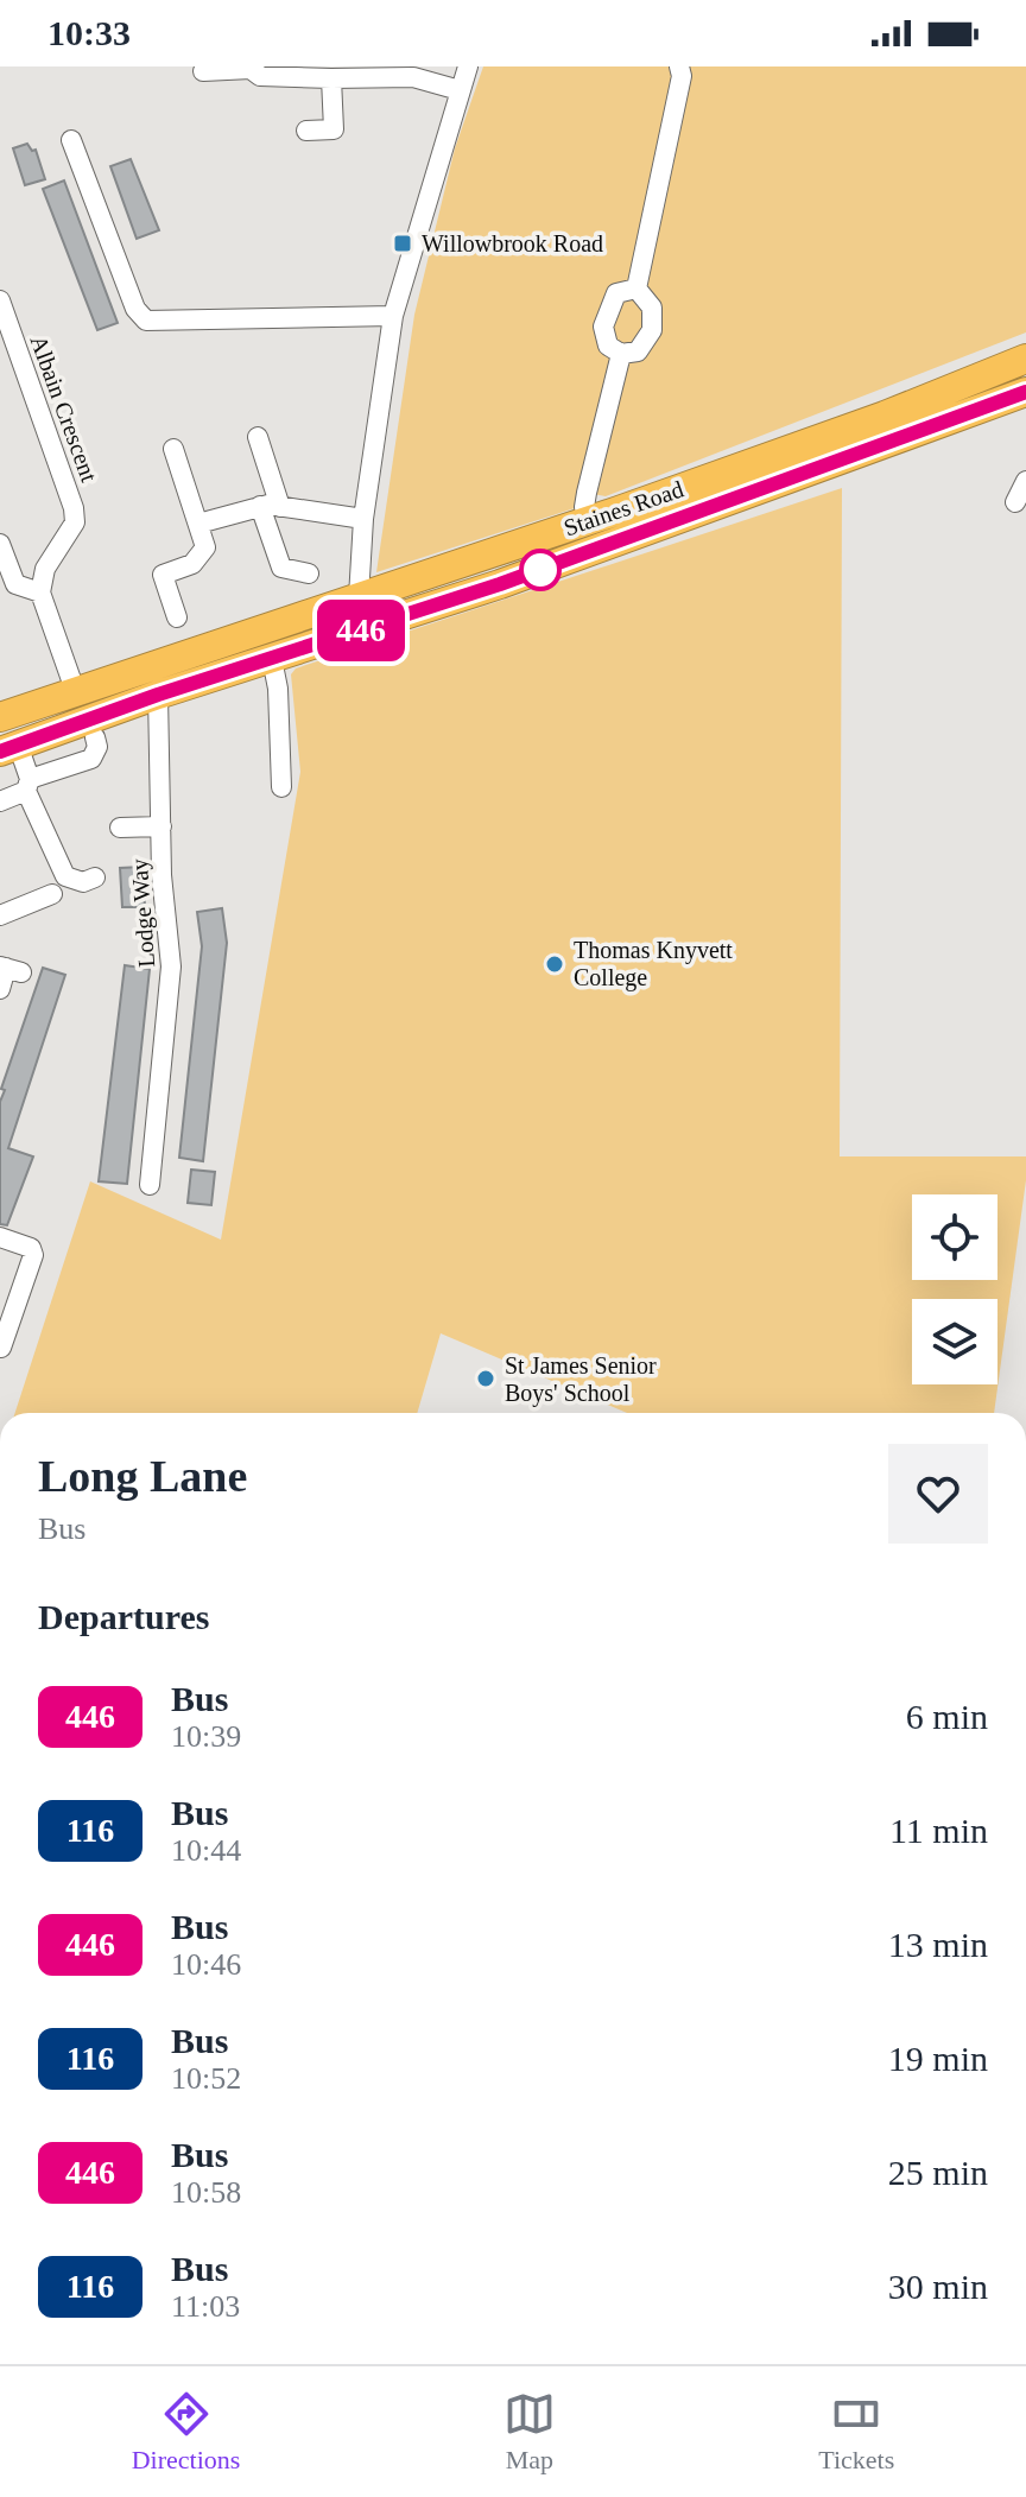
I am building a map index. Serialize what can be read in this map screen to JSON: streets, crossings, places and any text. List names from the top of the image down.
{
  "streets": {
    "highway": ["Staines Road"],
    "street": ["Albain Crescent", "Lodge Way"]
  },
  "crossings": [
    ["Staines Road", "Lodge Way"]
  ],
  "places": {
    "transit": ["Willowbrook Road"],
    "other": ["Thomas Knyvett College", "St James Senior Boys' School"]
  },
  "lines": ["bus line 446"],
  "page": {
    "status": "10:33",
    "on_map": "446",
    "heading": [
      ["Long Lane", "Bus"],
      "Departures"
    ],
    "list": [
      {
        "mark": "446",
        "name": "Bus",
        "note": "10:39",
        "value": "6 min"
      },
      {
        "mark": "116",
        "name": "Bus",
        "note": "10:44",
        "value": "11 min"
      },
      {
        "mark": "446",
        "name": "Bus",
        "note": "10:46",
        "value": "13 min"
      },
      {
        "mark": "116",
        "name": "Bus",
        "note": "10:52",
        "value": "19 min"
      },
      {
        "mark": "446",
        "name": "Bus",
        "note": "10:58",
        "value": "25 min"
      },
      {
        "mark": "116",
        "name": "Bus",
        "note": "11:03",
        "value": "30 min"
      }
    ],
    "tabs": ["Directions", "Map", "Tickets"]
  }
}
